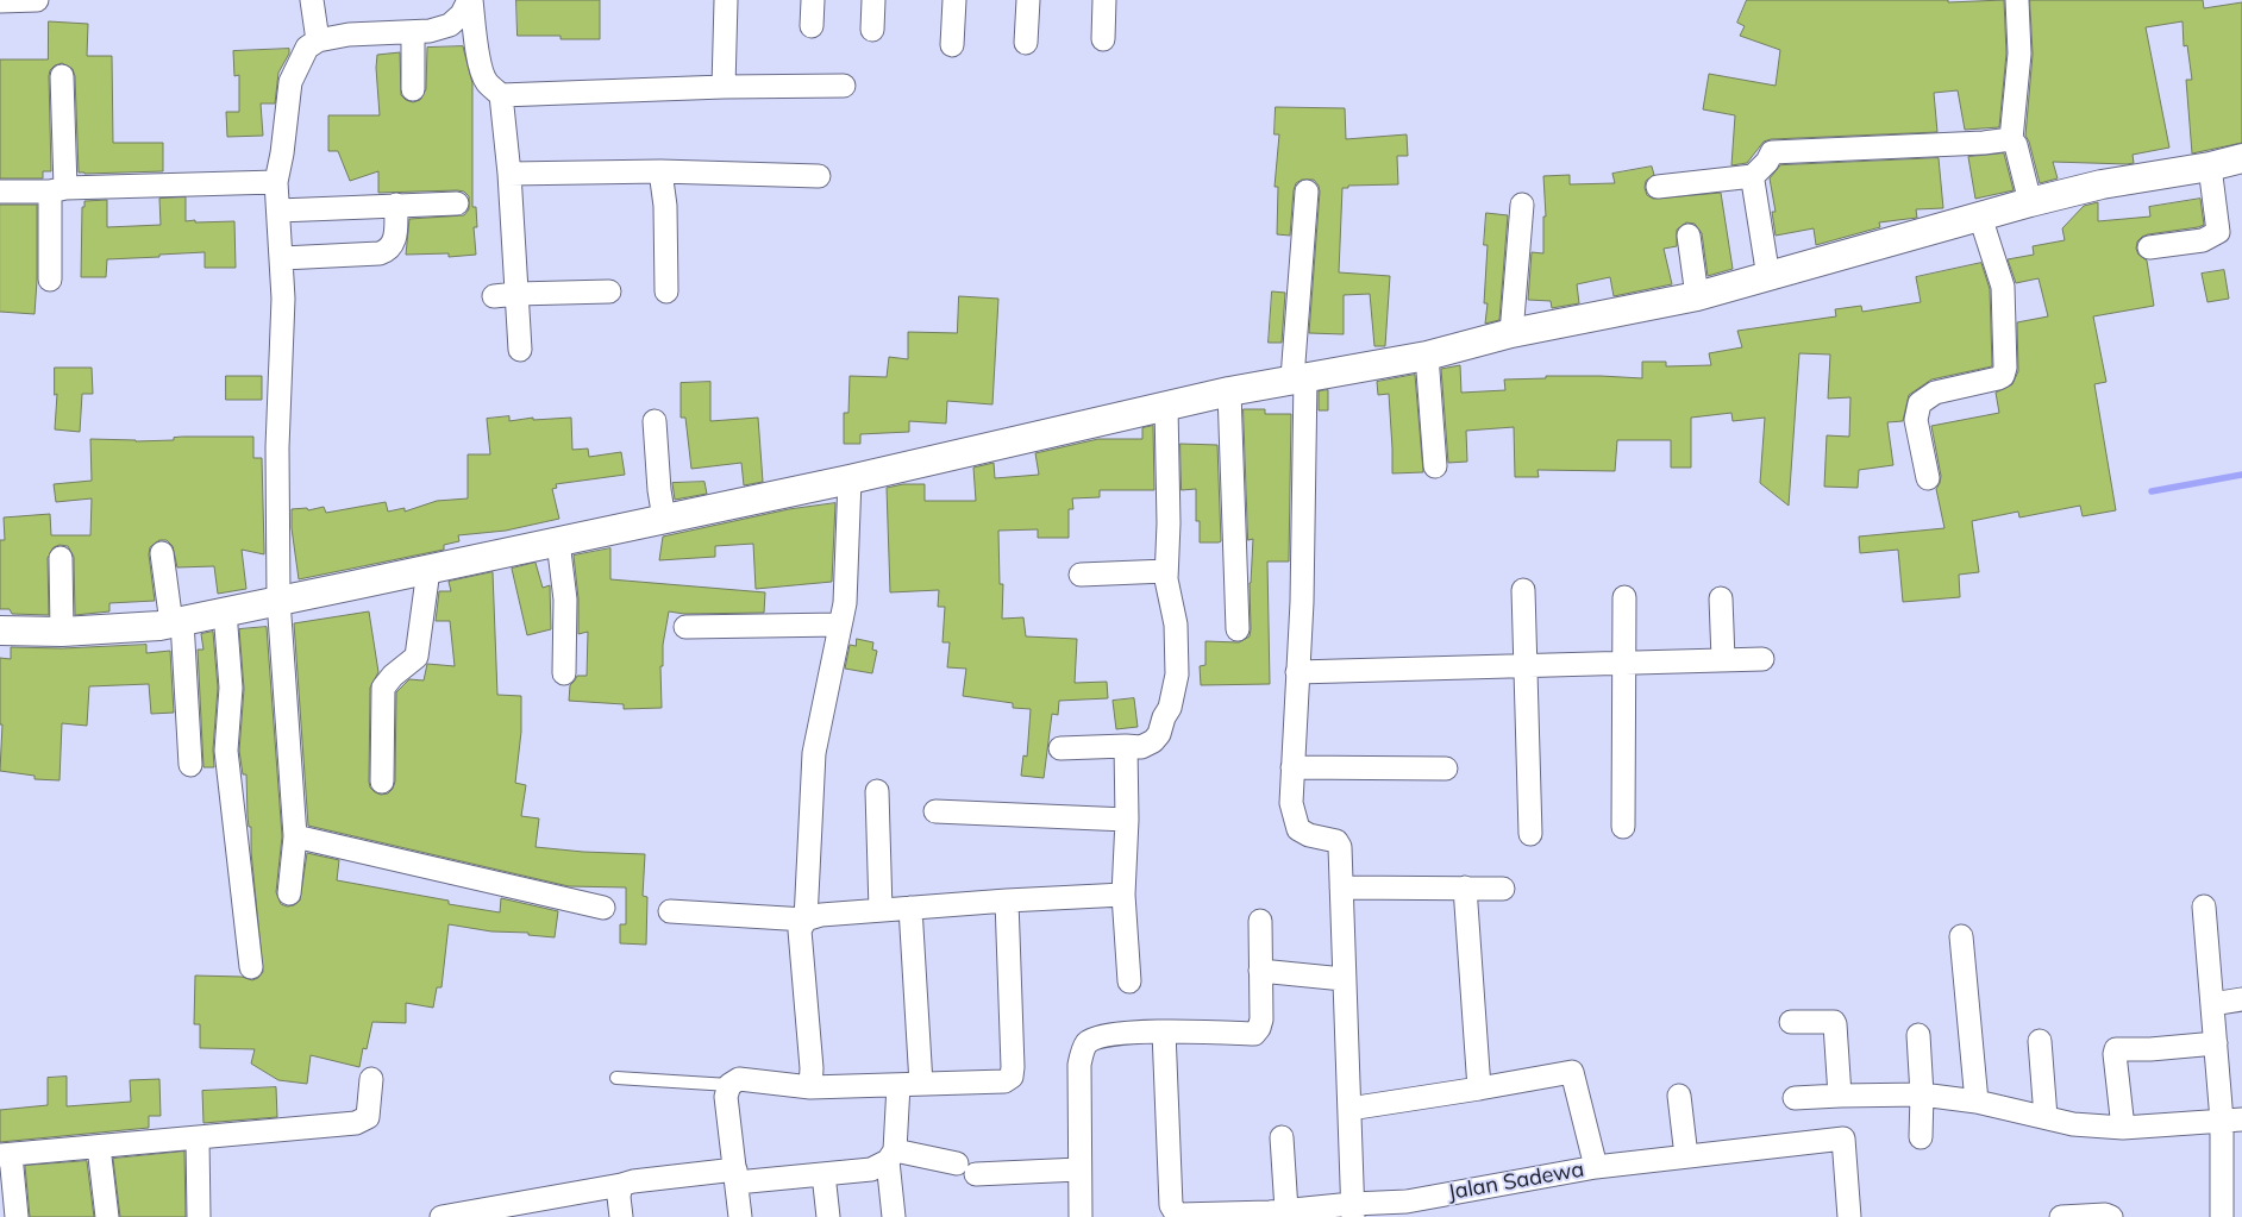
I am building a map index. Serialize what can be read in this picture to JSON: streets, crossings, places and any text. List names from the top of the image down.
{
  "streets": {
    "street": ["Jalan Sadewa"]
  }
}
